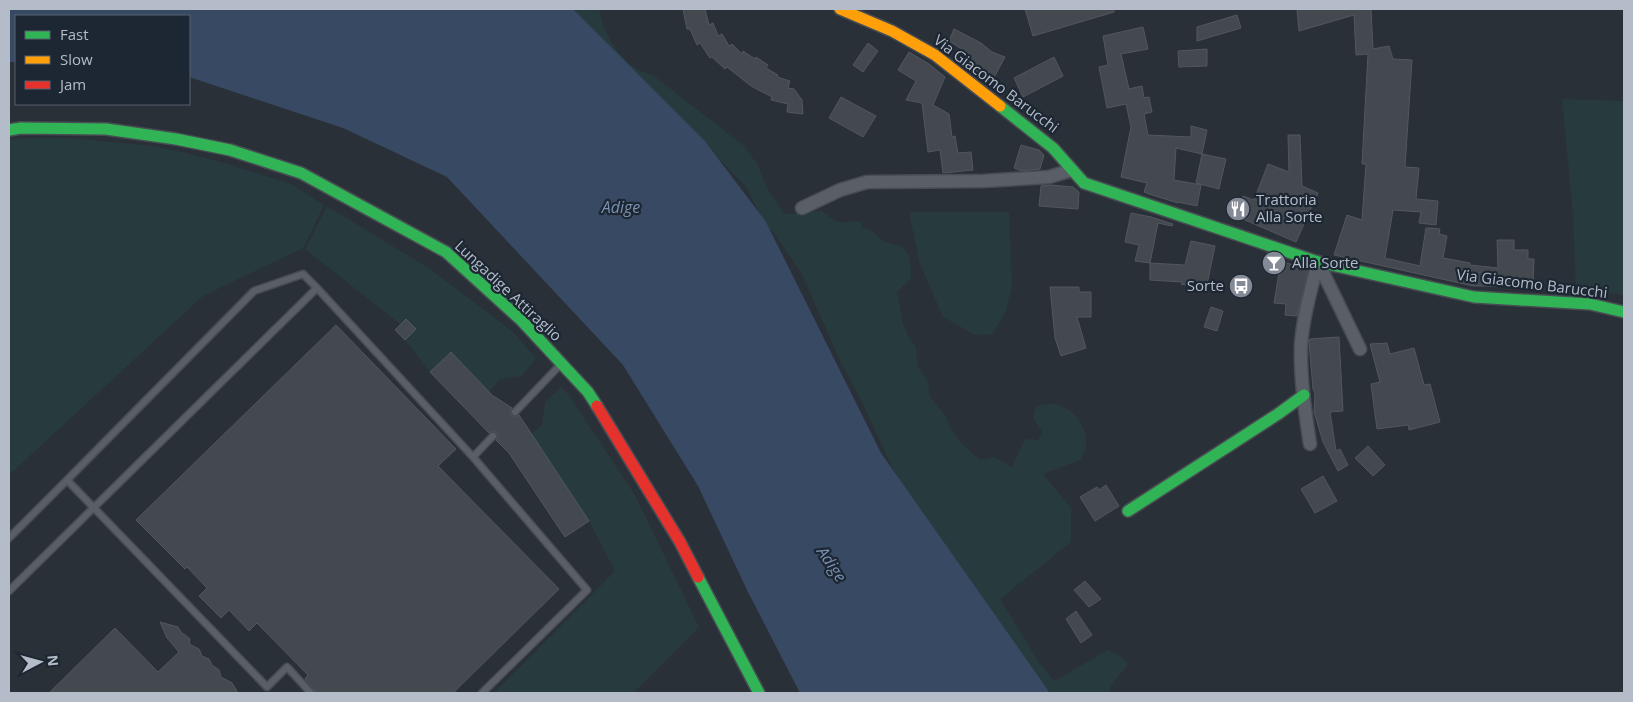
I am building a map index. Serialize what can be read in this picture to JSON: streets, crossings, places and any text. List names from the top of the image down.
{
  "streets": {
    "street": ["Via Giacomo Barucchi", "Lungadige Attiraglio"]
  },
  "water": ["Adige"],
  "places": {
    "restaurant": ["Trattoria Alla Sorte"],
    "bar": ["Alla Sorte"],
    "bus stop": ["Sorte"]
  },
  "legend": ["Fast", "Slow", "Jam"],
  "north": "right"
}
